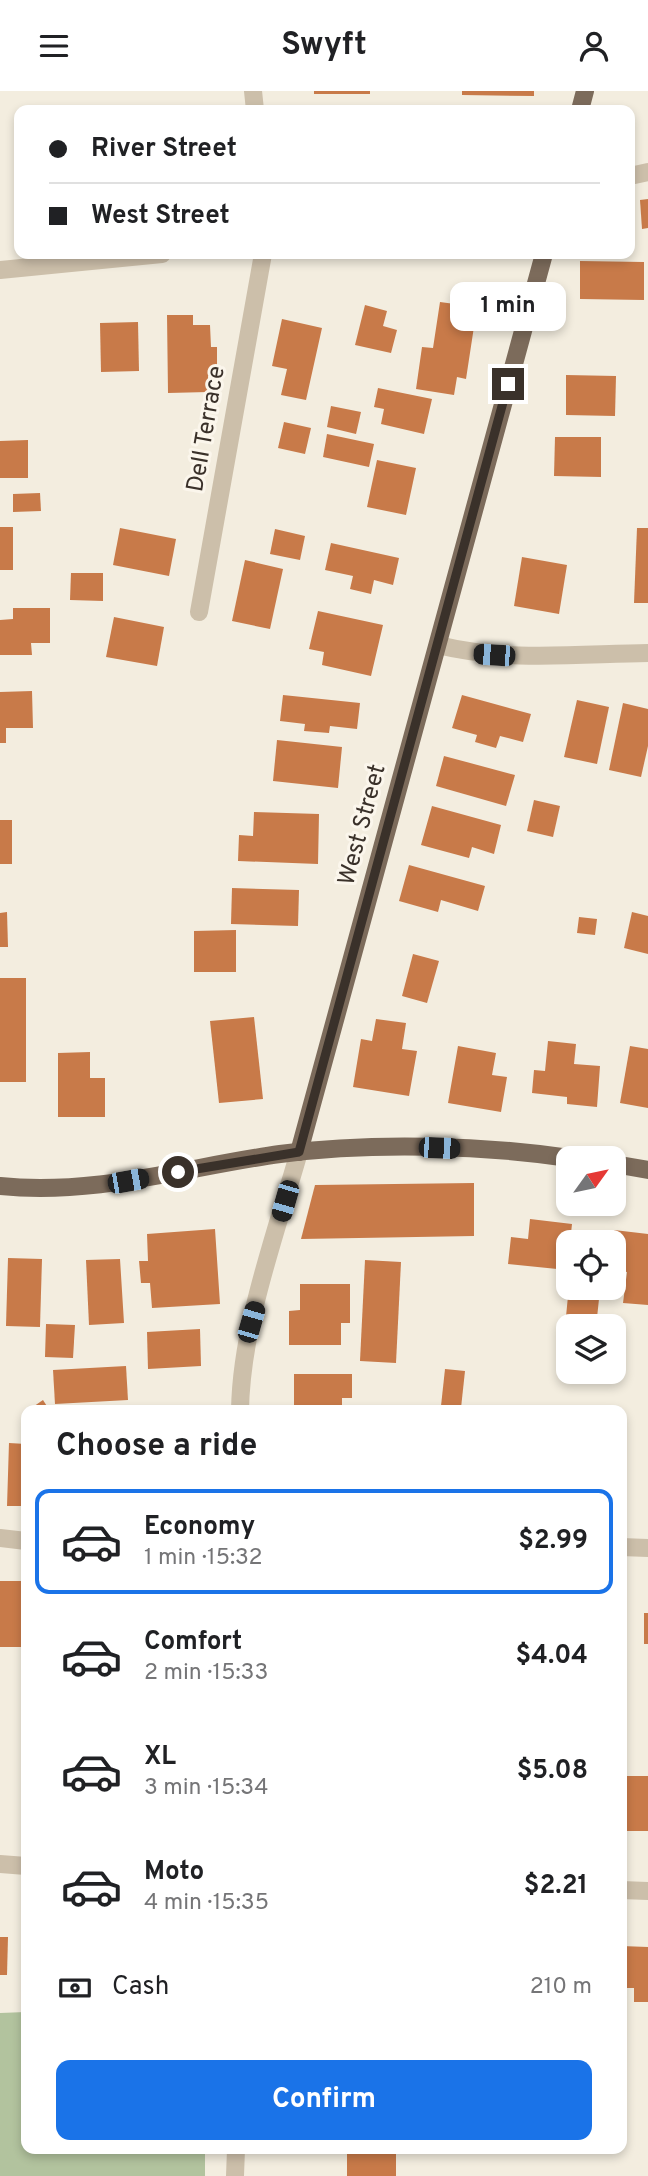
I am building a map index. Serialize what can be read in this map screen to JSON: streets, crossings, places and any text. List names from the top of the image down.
{
  "streets": {
    "main road": ["West Street"],
    "street": ["Dell Terrace"]
  },
  "north": "top right",
  "page": {
    "header": "Swyft",
    "banner": ["River Street", "West Street"],
    "bubble": "1 min",
    "heading": "Choose a ride",
    "list": [
      {
        "name": "Economy",
        "note": "1 min · 15:32",
        "value": "$2.99"
      },
      {
        "name": "Comfort",
        "note": "2 min · 15:33",
        "value": "$4.04"
      },
      {
        "name": "XL",
        "note": "3 min · 15:34",
        "value": "$5.08"
      },
      {
        "name": "Moto",
        "note": "4 min · 15:35",
        "value": "$2.21"
      }
    ],
    "pay": ["Cash", "210 m"],
    "buttons": "Confirm"
  }
}
